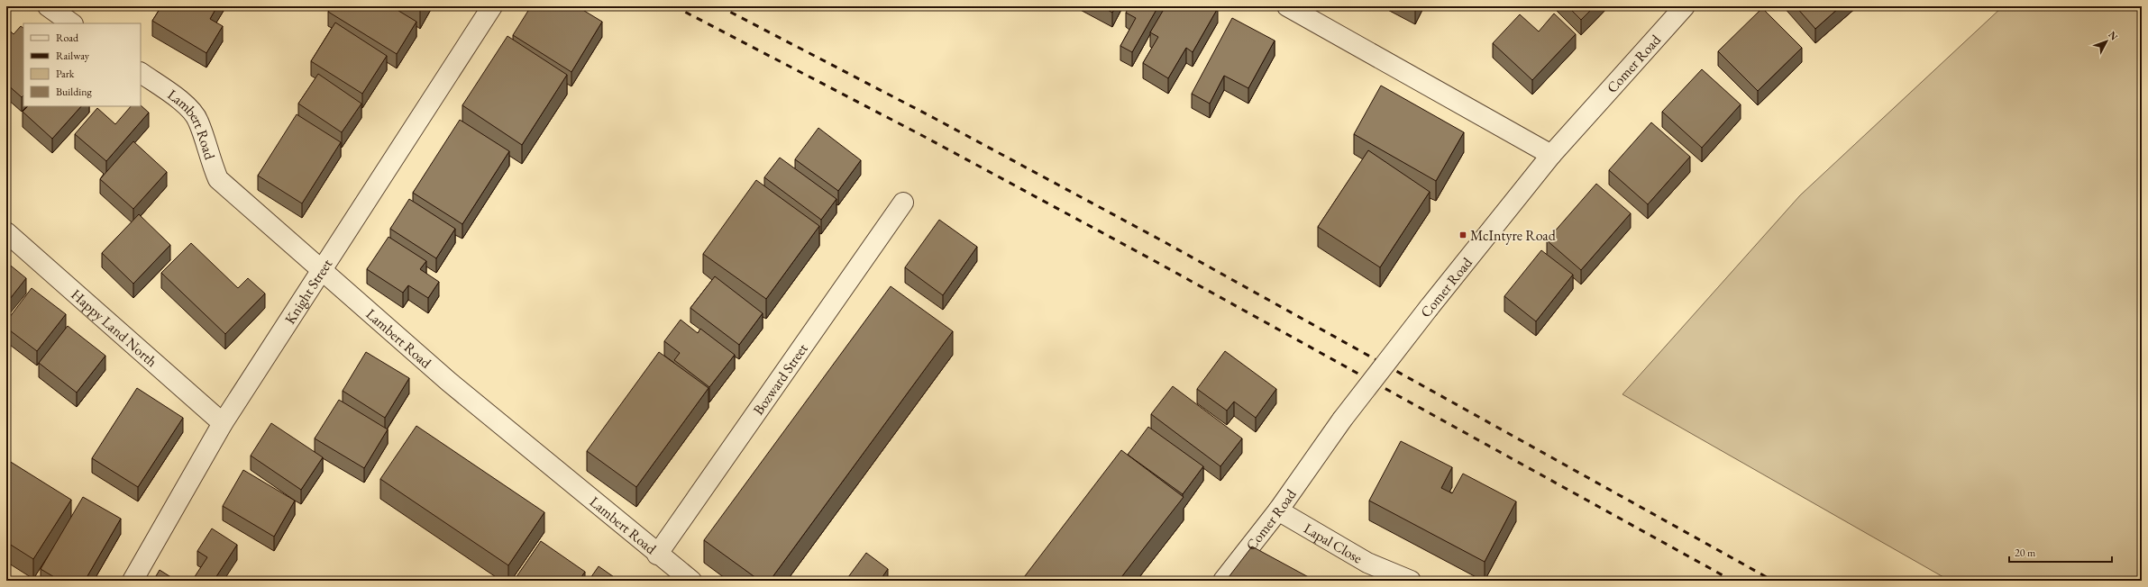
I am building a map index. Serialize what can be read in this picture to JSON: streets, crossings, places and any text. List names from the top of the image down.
{
  "streets": {
    "street": [
      "Comer Road",
      "Lambert Road",
      "Knight Street",
      "Happy Land North",
      "Bozward Street",
      "Lapal Close"
    ]
  },
  "crossings": [
    ["Comer Road", "Lapal Close"],
    ["Lambert Road", "Knight Street"],
    ["Lambert Road", "Bozward Street"],
    ["Knight Street", "Happy Land North"]
  ],
  "places": {
    "transit": ["McIntyre Road"]
  },
  "legend": [
    "Road",
    "Railway",
    "Park",
    "Building"
  ],
  "scale_bar": "20 m",
  "north": "top right"
}
